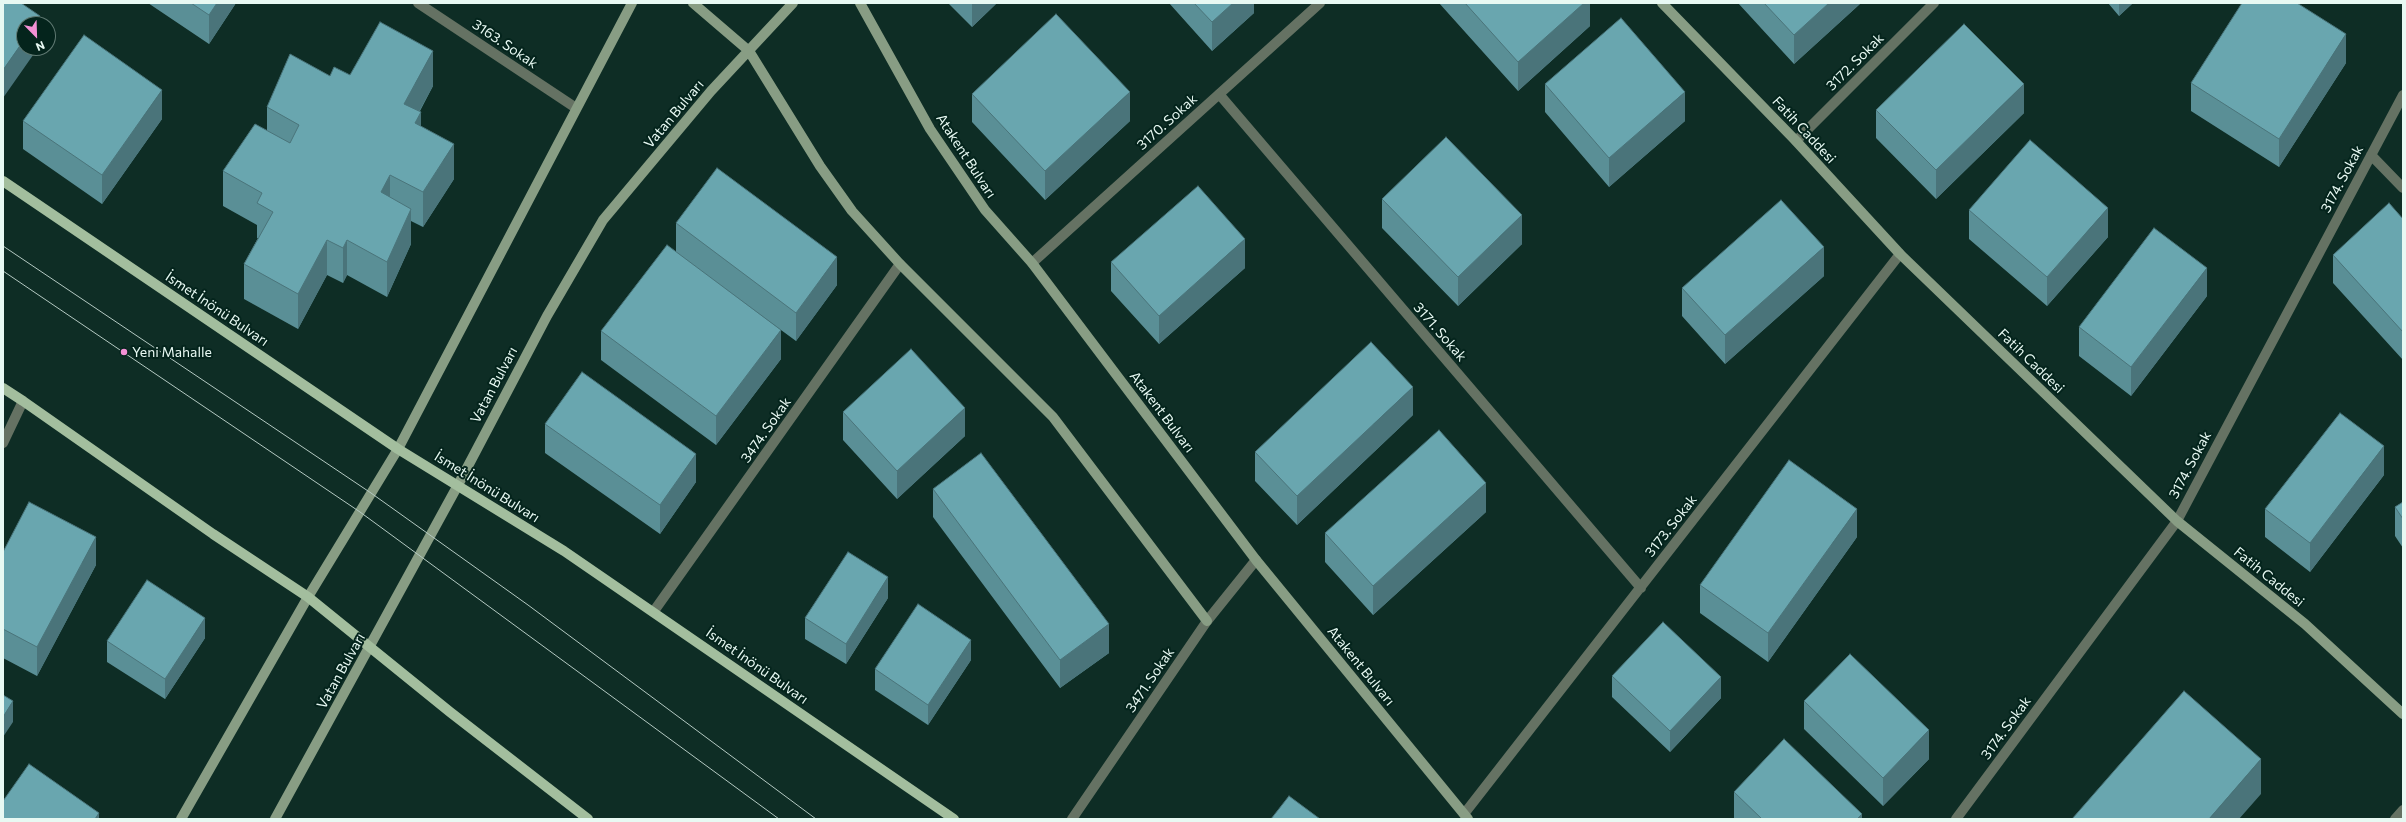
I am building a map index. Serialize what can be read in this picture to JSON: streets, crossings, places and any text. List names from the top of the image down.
{
  "streets": {
    "main road": [
      "Vatan Bulvarı",
      "Fatih Caddesi",
      "Atakent Bulvarı",
      "İsmet İnönü Bulvarı"
    ],
    "street": [
      "3163. Sokak",
      "3172. Sokak",
      "3170. Sokak",
      "3174. Sokak",
      "3171. Sokak",
      "3474. Sokak",
      "3173. Sokak",
      "3471. Sokak"
    ]
  },
  "crossings": [
    ["3172. Sokak", "Fatih Caddesi"],
    ["Vatan Bulvarı", "İsmet İnönü Bulvarı"],
    ["3170. Sokak", "Atakent Bulvarı"],
    ["3170. Sokak", "3171. Sokak"],
    ["Fatih Caddesi", "3174. Sokak"],
    ["Fatih Caddesi", "3173. Sokak"],
    ["Atakent Bulvarı", "3173. Sokak"],
    ["Atakent Bulvarı", "3471. Sokak"],
    ["İsmet İnönü Bulvarı", "3474. Sokak"],
    ["3171. Sokak", "3173. Sokak"]
  ],
  "places": ["Yeni Mahalle"],
  "north": "bottom right"
}
